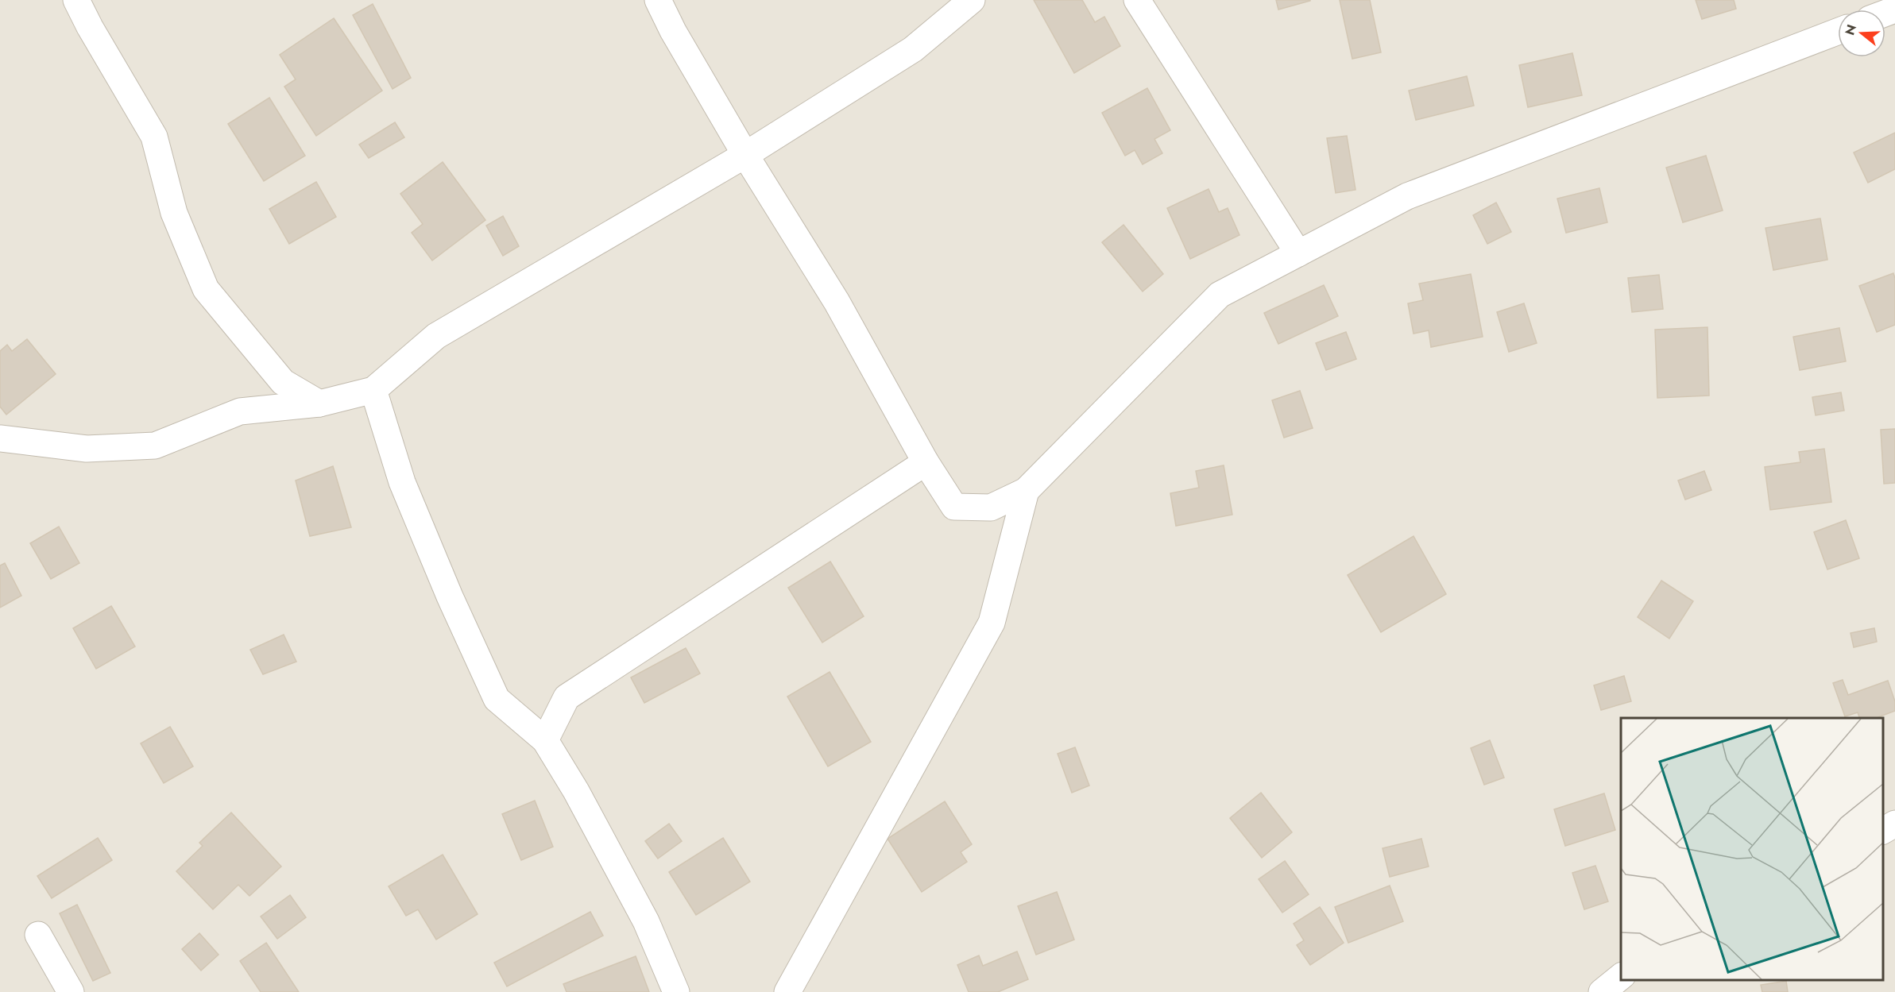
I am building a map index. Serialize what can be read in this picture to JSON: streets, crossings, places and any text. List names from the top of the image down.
{
  "north": "left"
}
